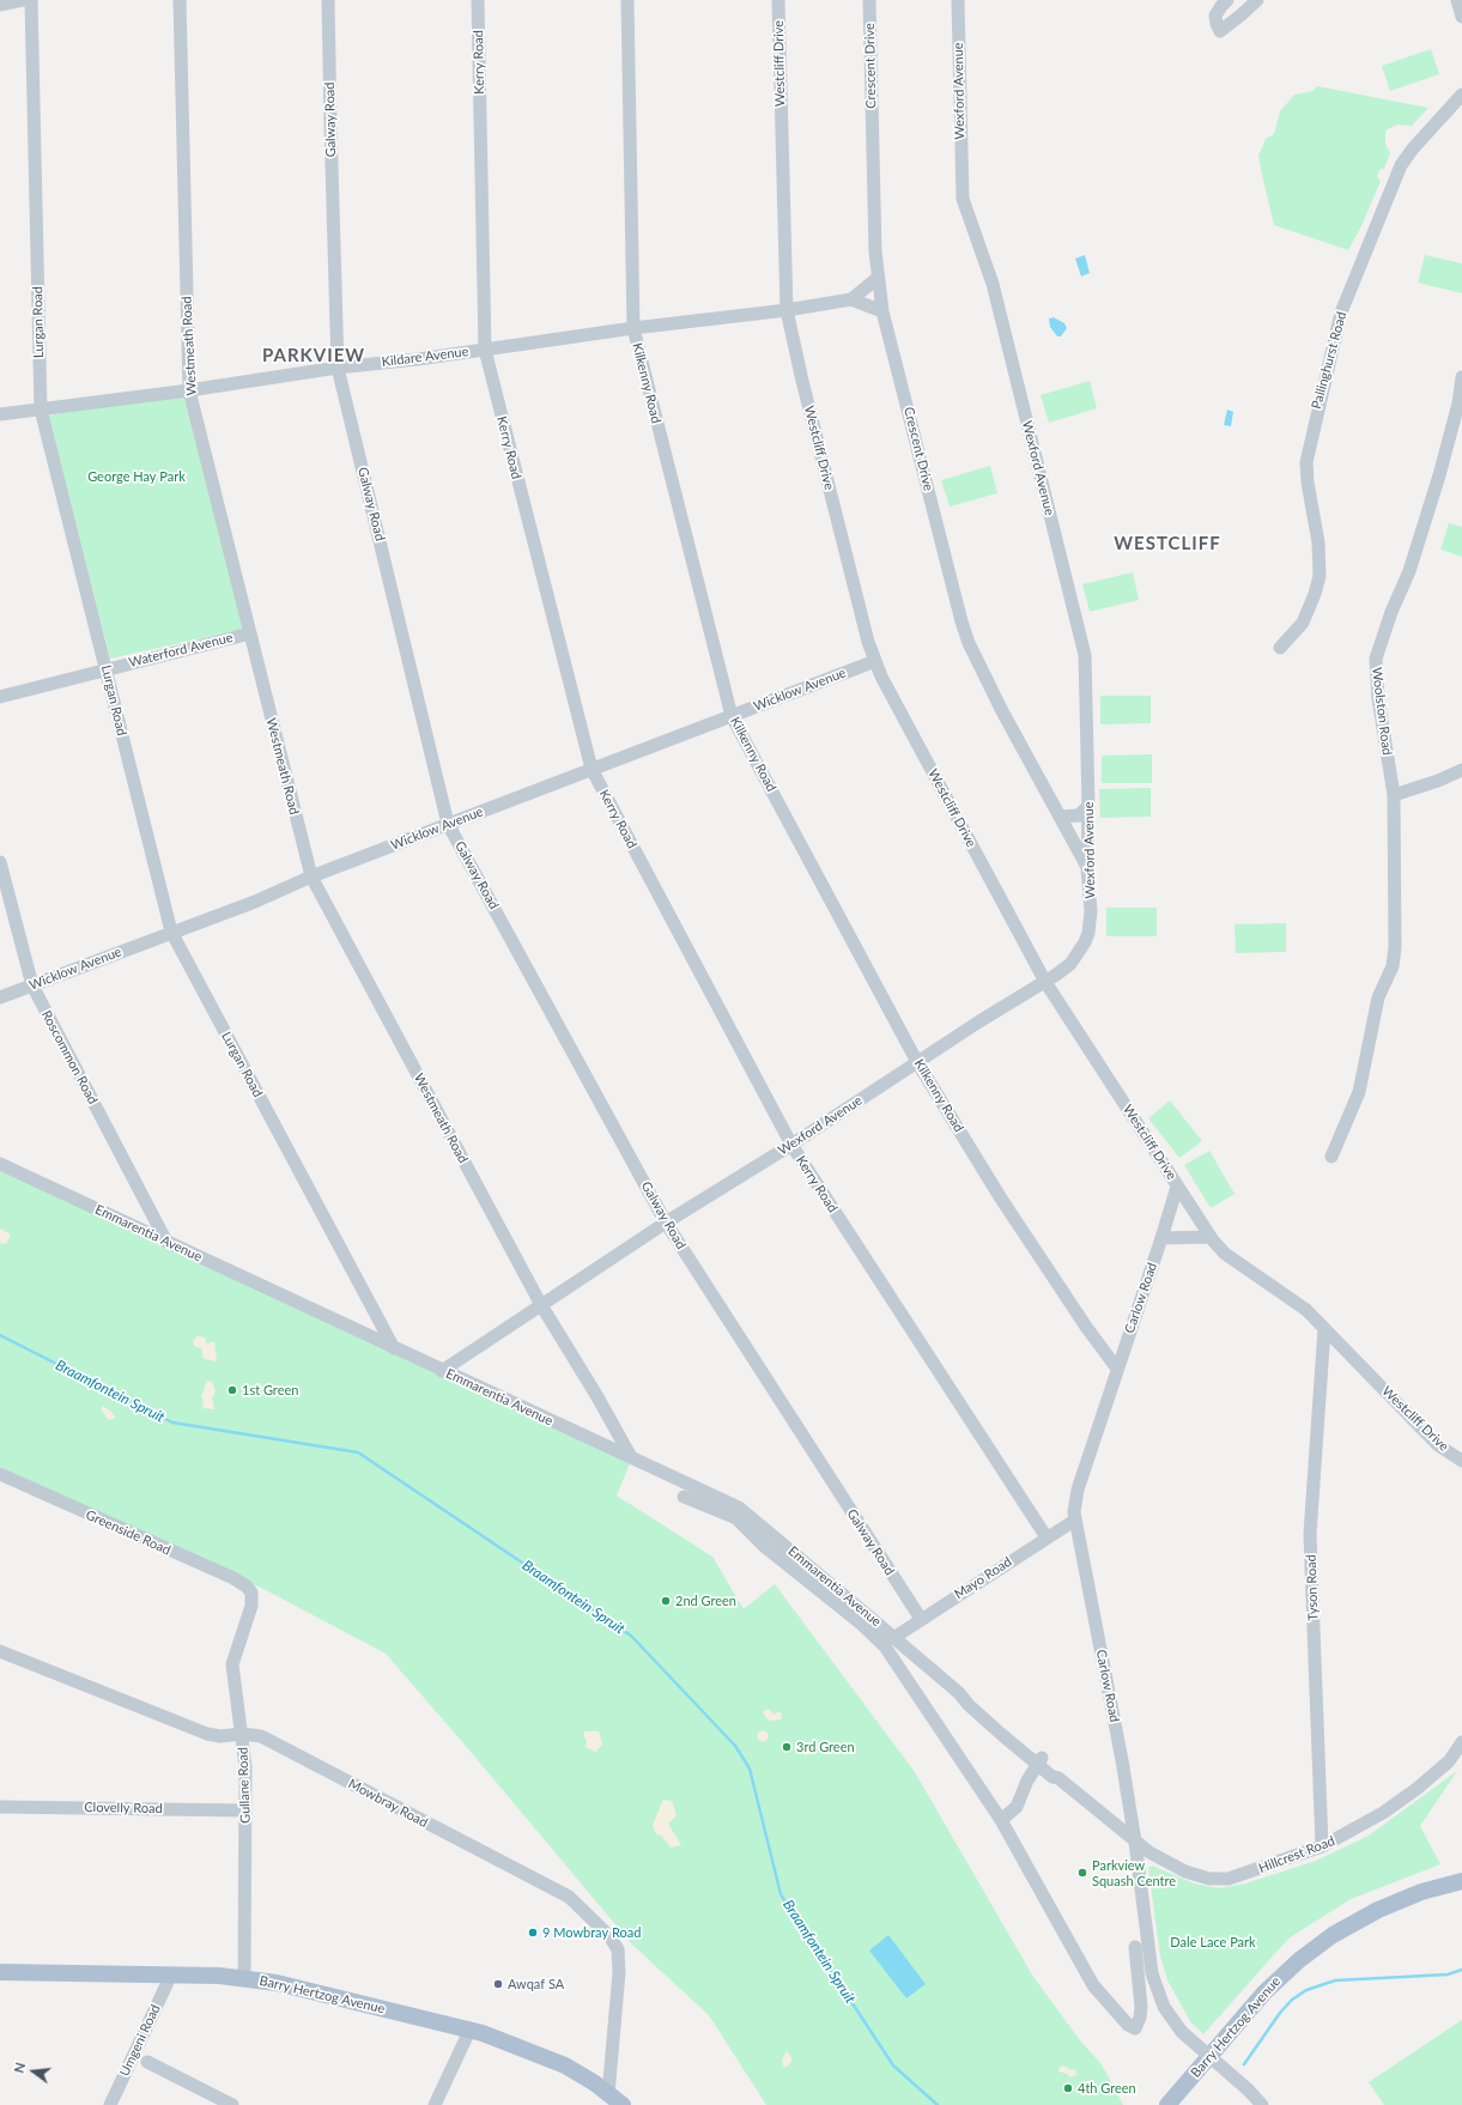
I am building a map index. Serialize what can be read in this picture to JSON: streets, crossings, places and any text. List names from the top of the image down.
{
  "streets": {
    "main road": ["Barry Hertzog Avenue"],
    "street": [
      "Kerry Road",
      "Westcliff Drive",
      "Crescent Drive",
      "Wexford Avenue",
      "Galway Road",
      "Lurgan Road",
      "Westmeath Road",
      "Kildare Avenue",
      "Pallinghurst Road",
      "Kilkenny Road",
      "Waterford Avenue",
      "Wicklow Avenue",
      "Woolston Road",
      "Roscommon Road",
      "Emmarentia Avenue",
      "Carlow Road",
      "Greenside Road",
      "Mayo Road",
      "Tyson Road",
      "Gullane Road",
      "Mowbray Road",
      "Clovelly Road",
      "Hillcrest Road",
      "Umgeni Road"
    ]
  },
  "crossings": [
    ["Kerry Road", "Wexford Avenue"],
    ["Kerry Road", "Kildare Avenue"],
    ["Kerry Road", "Wicklow Avenue"],
    ["Kerry Road", "Mayo Road"],
    ["Westcliff Drive", "Wexford Avenue"],
    ["Westcliff Drive", "Kildare Avenue"],
    ["Westcliff Drive", "Wicklow Avenue"],
    ["Westcliff Drive", "Carlow Road"],
    ["Westcliff Drive", "Tyson Road"],
    ["Crescent Drive", "Wexford Avenue"],
    ["Crescent Drive", "Kildare Avenue"],
    ["Wexford Avenue", "Galway Road"],
    ["Wexford Avenue", "Westmeath Road"],
    ["Wexford Avenue", "Kilkenny Road"],
    ["Wexford Avenue", "Emmarentia Avenue"],
    ["Galway Road", "Kildare Avenue"],
    ["Galway Road", "Wicklow Avenue"],
    ["Galway Road", "Mayo Road"],
    ["Lurgan Road", "Kildare Avenue"],
    ["Lurgan Road", "Waterford Avenue"],
    ["Lurgan Road", "Wicklow Avenue"],
    ["Lurgan Road", "Emmarentia Avenue"],
    ["Westmeath Road", "Kildare Avenue"],
    ["Westmeath Road", "Waterford Avenue"],
    ["Westmeath Road", "Wicklow Avenue"],
    ["Westmeath Road", "Emmarentia Avenue"],
    ["Kildare Avenue", "Kilkenny Road"],
    ["Kilkenny Road", "Wicklow Avenue"],
    ["Kilkenny Road", "Carlow Road"],
    ["Wicklow Avenue", "Roscommon Road"],
    ["Roscommon Road", "Emmarentia Avenue"],
    ["Emmarentia Avenue", "Carlow Road"],
    ["Emmarentia Avenue", "Mayo Road"],
    ["Emmarentia Avenue", "Hillcrest Road"],
    ["Carlow Road", "Mayo Road"],
    ["Carlow Road", "Hillcrest Road"],
    ["Greenside Road", "Gullane Road"],
    ["Tyson Road", "Hillcrest Road"],
    ["Gullane Road", "Mowbray Road"],
    ["Gullane Road", "Clovelly Road"],
    ["Gullane Road", "Barry Hertzog Avenue"],
    ["Mowbray Road", "Barry Hertzog Avenue"],
    ["Barry Hertzog Avenue", "Umgeni Road"]
  ],
  "districts": ["PARKVIEW", "WESTCLIFF"],
  "water": ["Braamfontein Spruit"],
  "parks": ["George Hay Park", "Dale Lace Park"],
  "places": [
    "1st Green",
    "2nd Green",
    "3rd Green",
    "Parkview Squash Centre",
    "9 Mowbray Road",
    "Awqaf SA",
    "4th Green"
  ],
  "north": "left"
}
